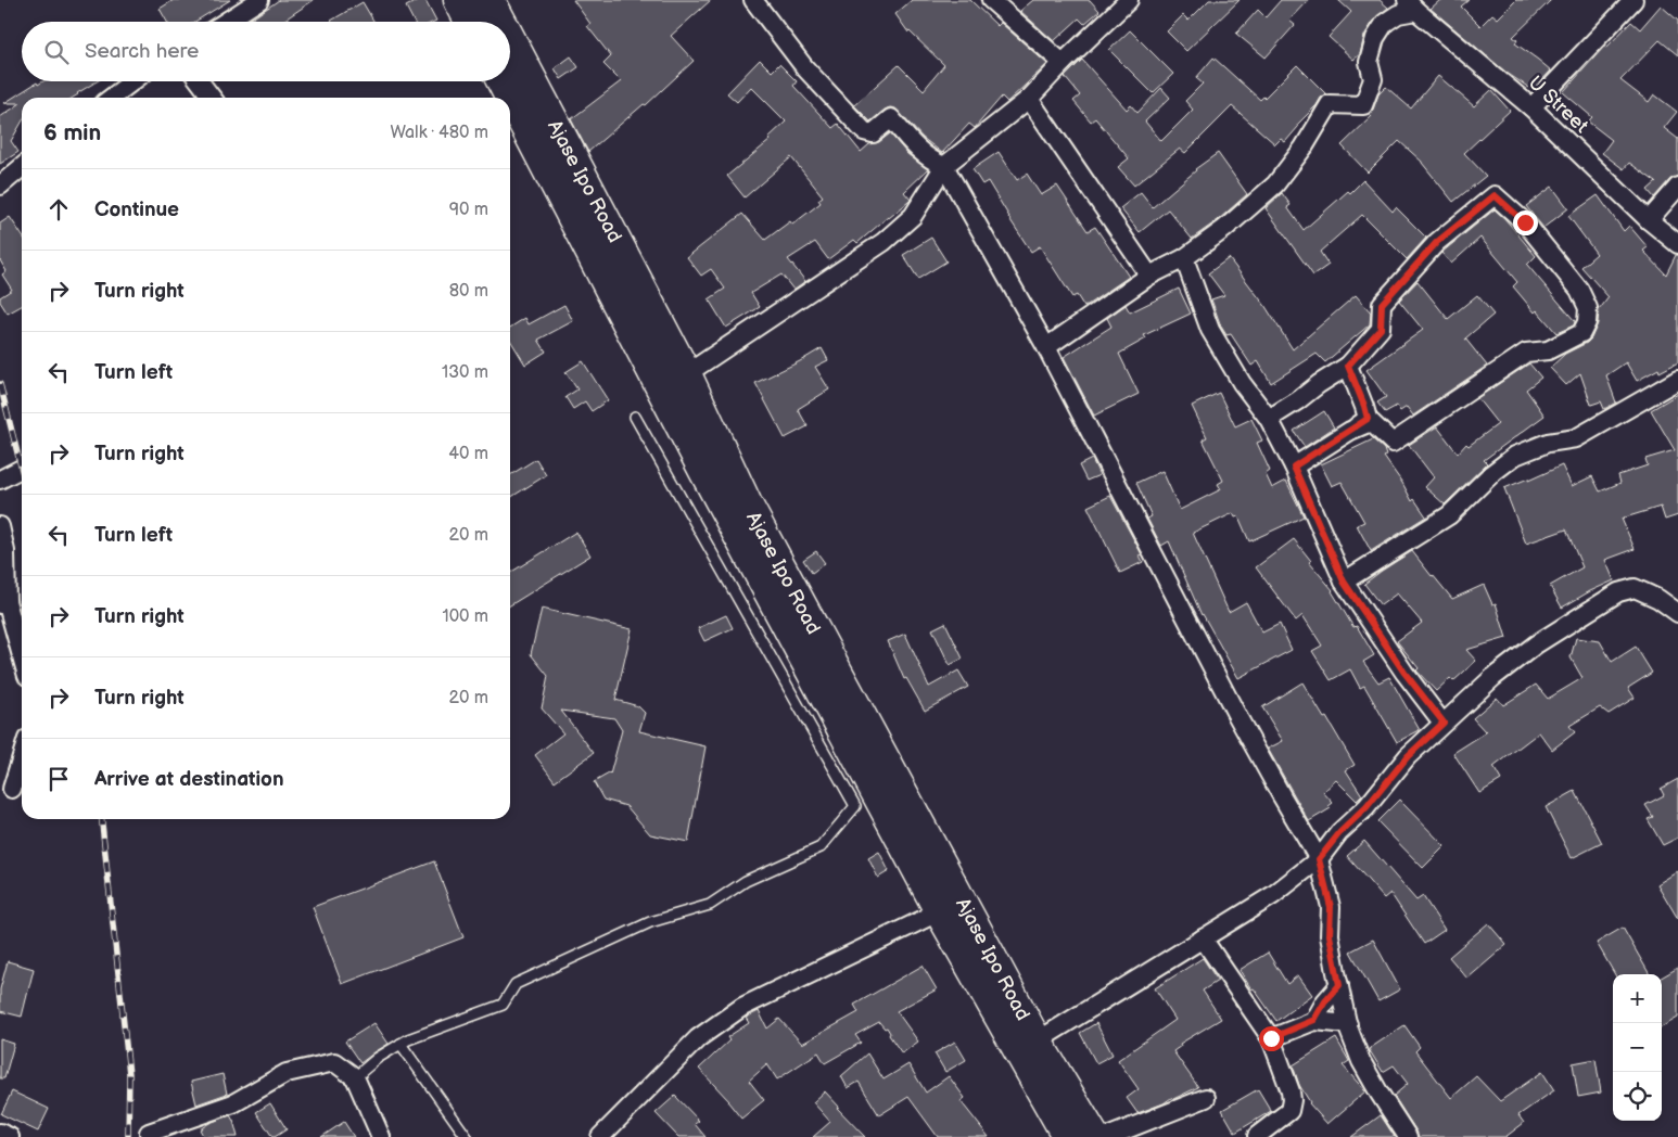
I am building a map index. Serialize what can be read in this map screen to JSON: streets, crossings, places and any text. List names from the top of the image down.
{
  "streets": {
    "highway": ["Ajase Ipo Road"],
    "street": ["U Street"]
  },
  "page": {
    "search": "Search here",
    "heading": ["6 min", "Walk · 480 m"],
    "list": [
      ["Continue", "90 m"],
      ["Turn right", "80 m"],
      ["Turn left", "130 m"],
      ["Turn right", "40 m"],
      ["Turn left", "20 m"],
      ["Turn right", "100 m"],
      ["Turn right", "20 m"],
      "Arrive at destination"
    ],
    "map_buttons": ["+", "−"]
  }
}
